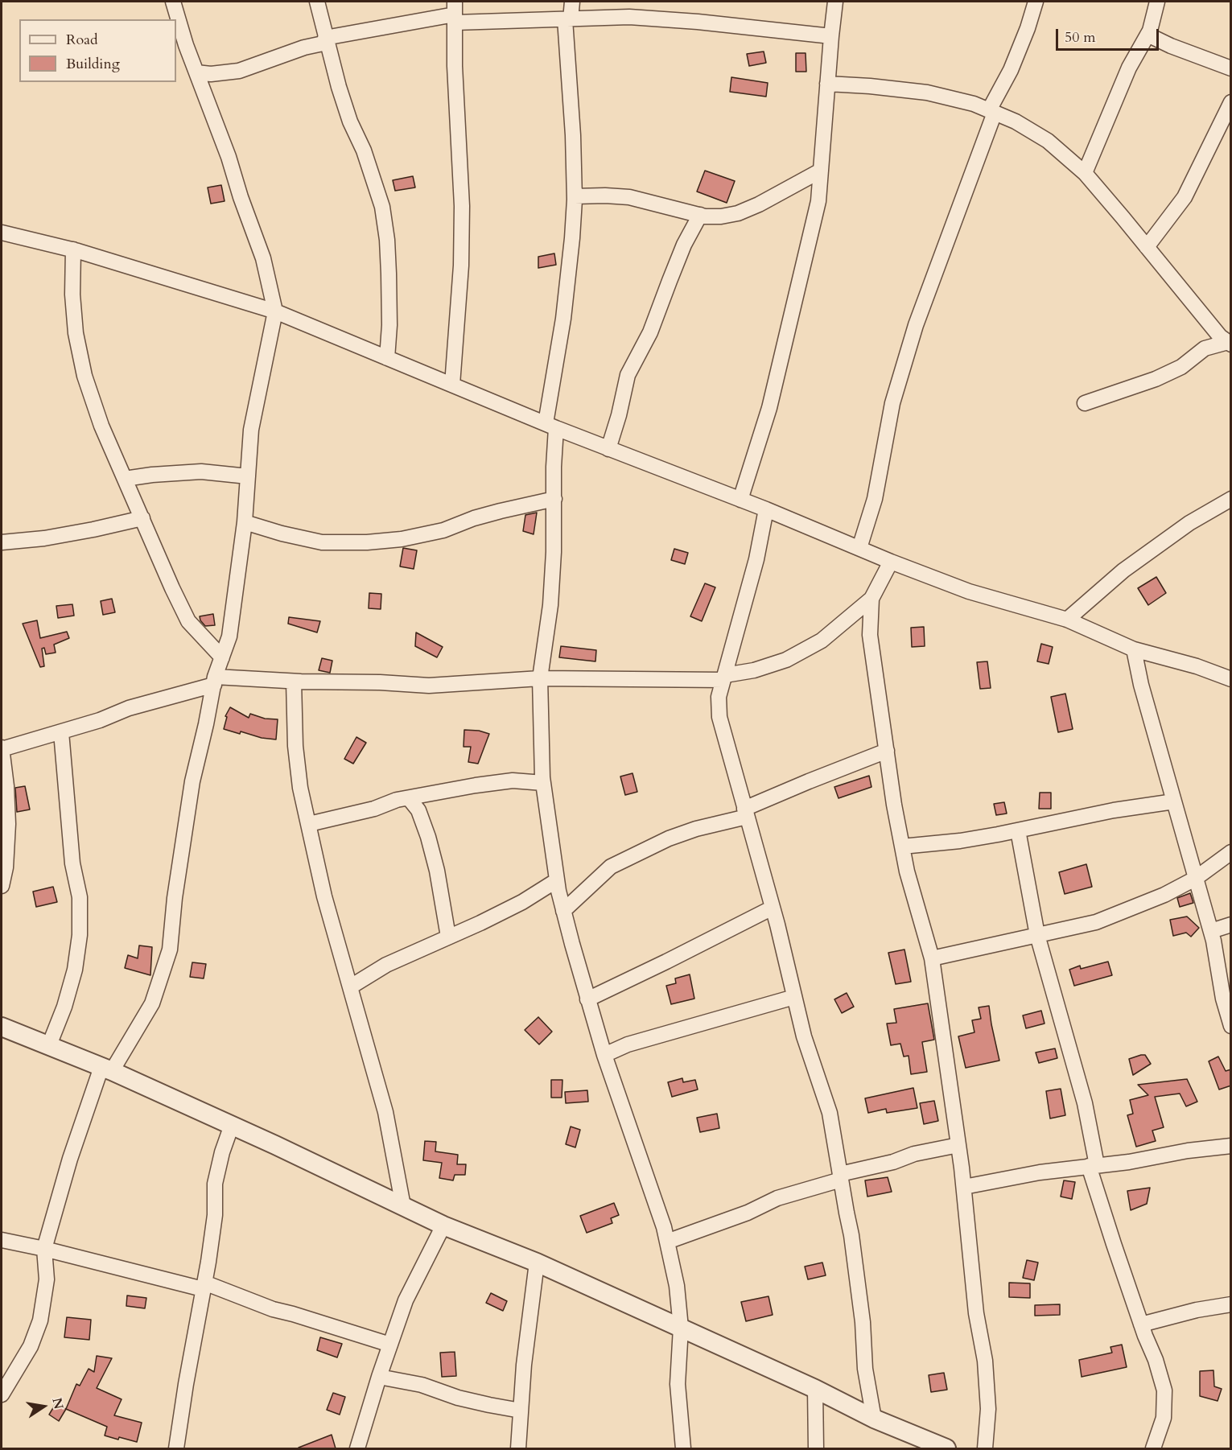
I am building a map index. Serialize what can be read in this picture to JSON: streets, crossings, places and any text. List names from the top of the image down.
{
  "legend": ["Road", "Building"],
  "scale_bar": "50 m",
  "north": "right"
}
